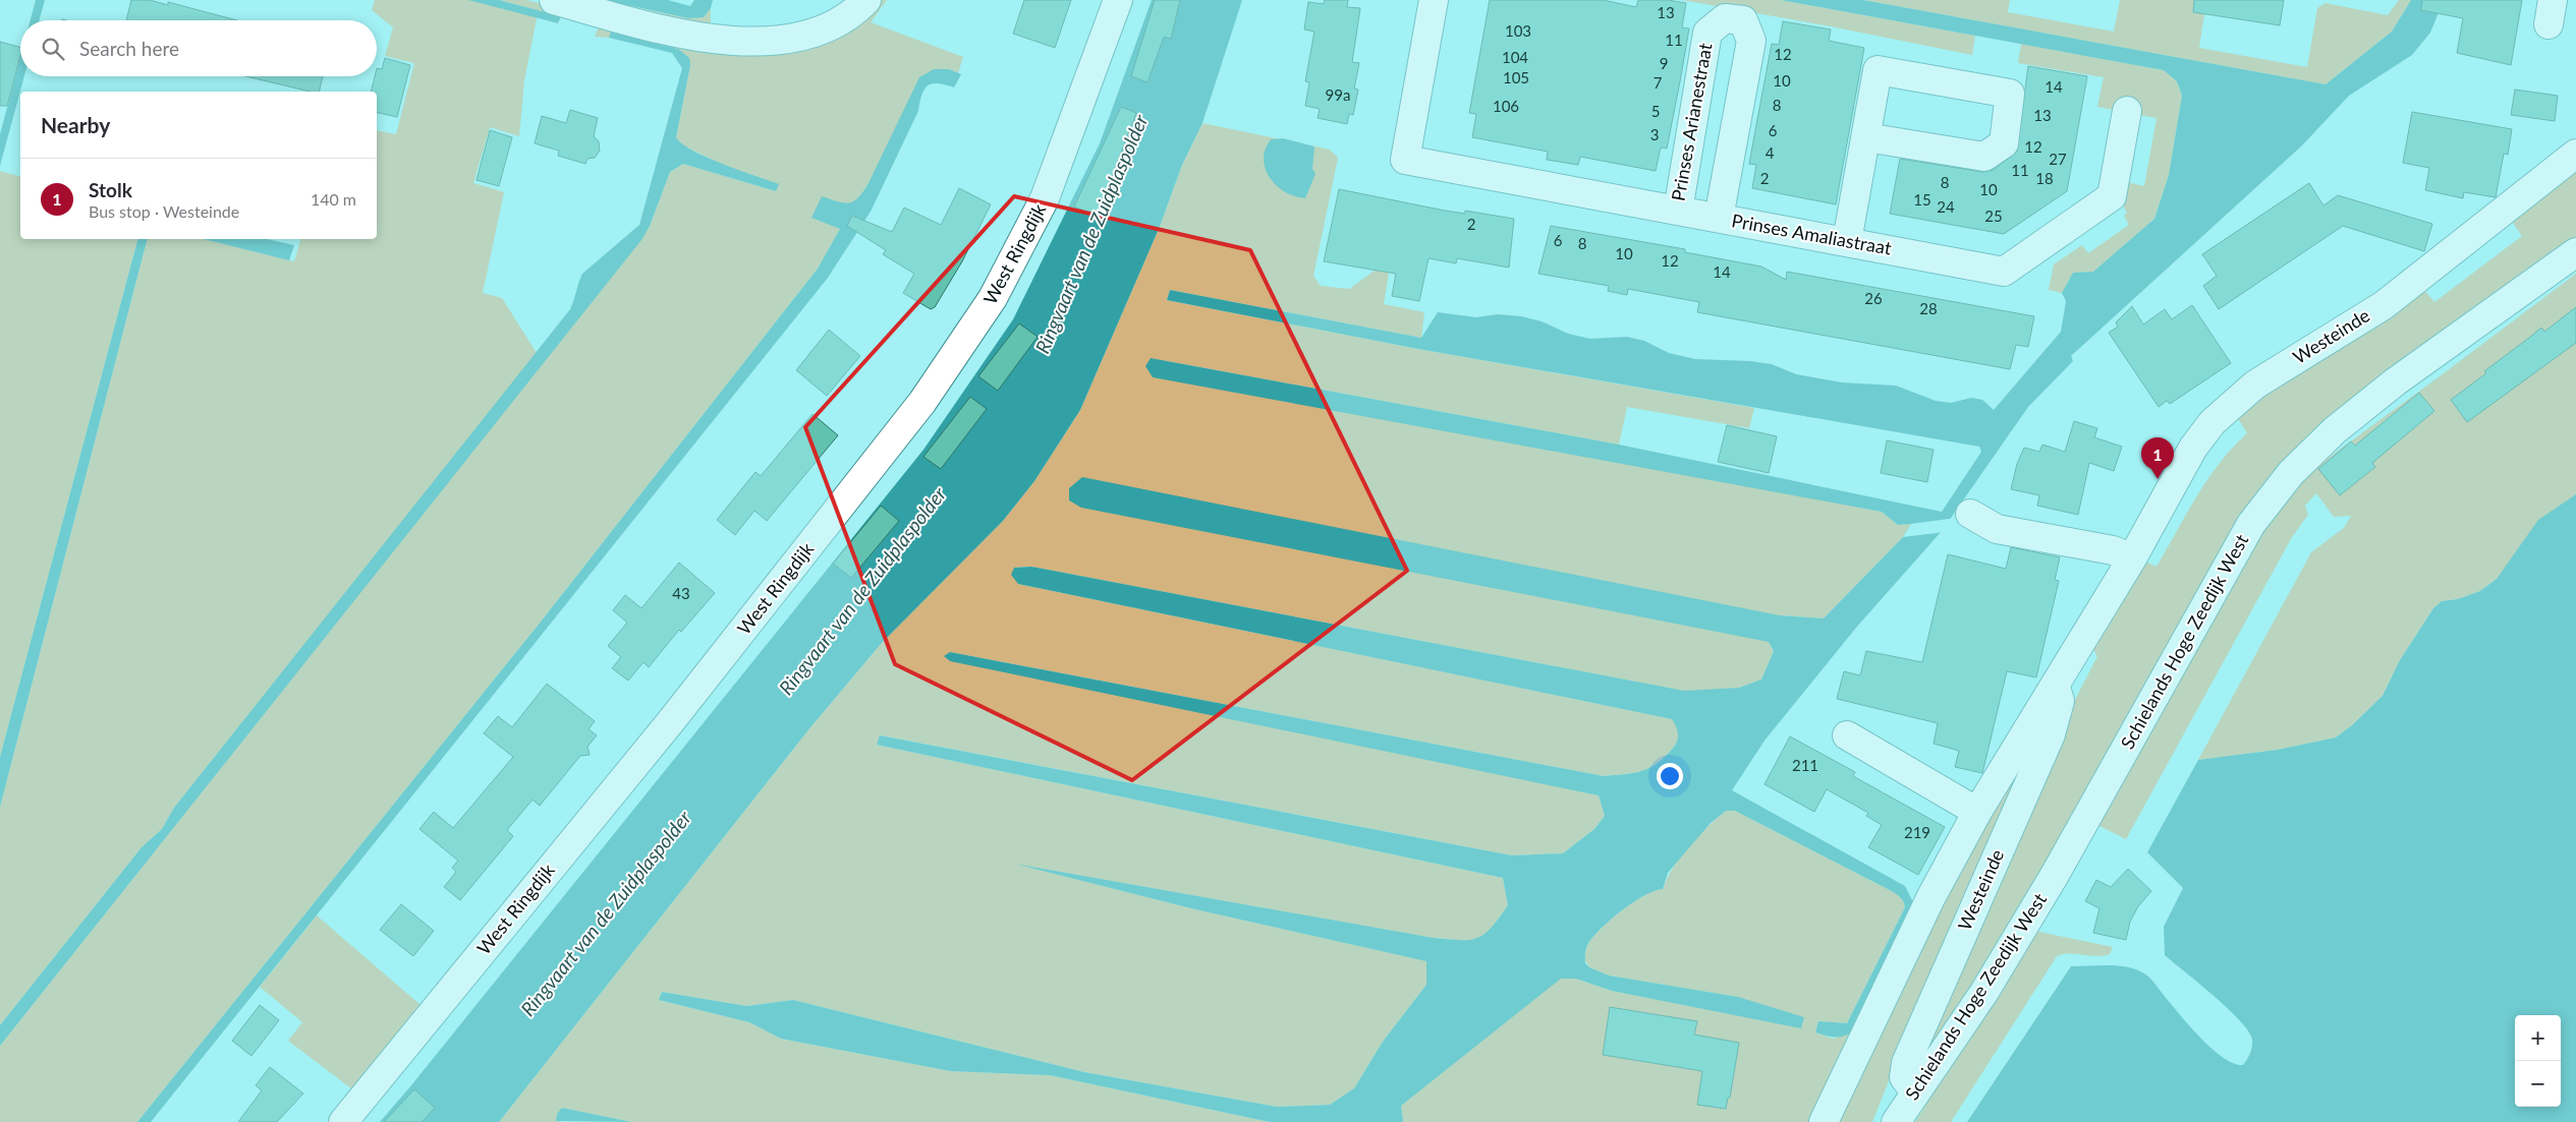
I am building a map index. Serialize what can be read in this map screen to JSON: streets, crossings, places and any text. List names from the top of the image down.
{
  "streets": {
    "street": [
      "Prinses Arianestraat",
      "Prinses Amaliastraat",
      "West Ringdijk",
      "Westeinde",
      "Schielands Hoge Zeedijk West"
    ]
  },
  "crossings": [
    ["Prinses Arianestraat", "Prinses Amaliastraat"],
    ["Westeinde", "Schielands Hoge Zeedijk West"]
  ],
  "water": ["Ringvaart van de Zuidplaspolder"],
  "house_numbers": [
    "13",
    "103",
    "11",
    "12",
    "104",
    "9",
    "105",
    "10",
    "7",
    "14",
    "99a",
    "8",
    "106",
    "5",
    "13",
    "6",
    "3",
    "12",
    "4",
    "27",
    "11",
    "2",
    "18",
    "8",
    "10",
    "15",
    "24",
    "25",
    "2",
    "6",
    "8",
    "10",
    "12",
    "14",
    "26",
    "28",
    "43",
    "211",
    "219"
  ],
  "page": {
    "search": "Search here",
    "heading": "Nearby",
    "list": [
      {
        "mark": "1",
        "name": "Stolk",
        "note": "Bus stop · Westeinde",
        "value": "140 m"
      }
    ],
    "pins": "1",
    "map_buttons": ["+", "−"]
  }
}
